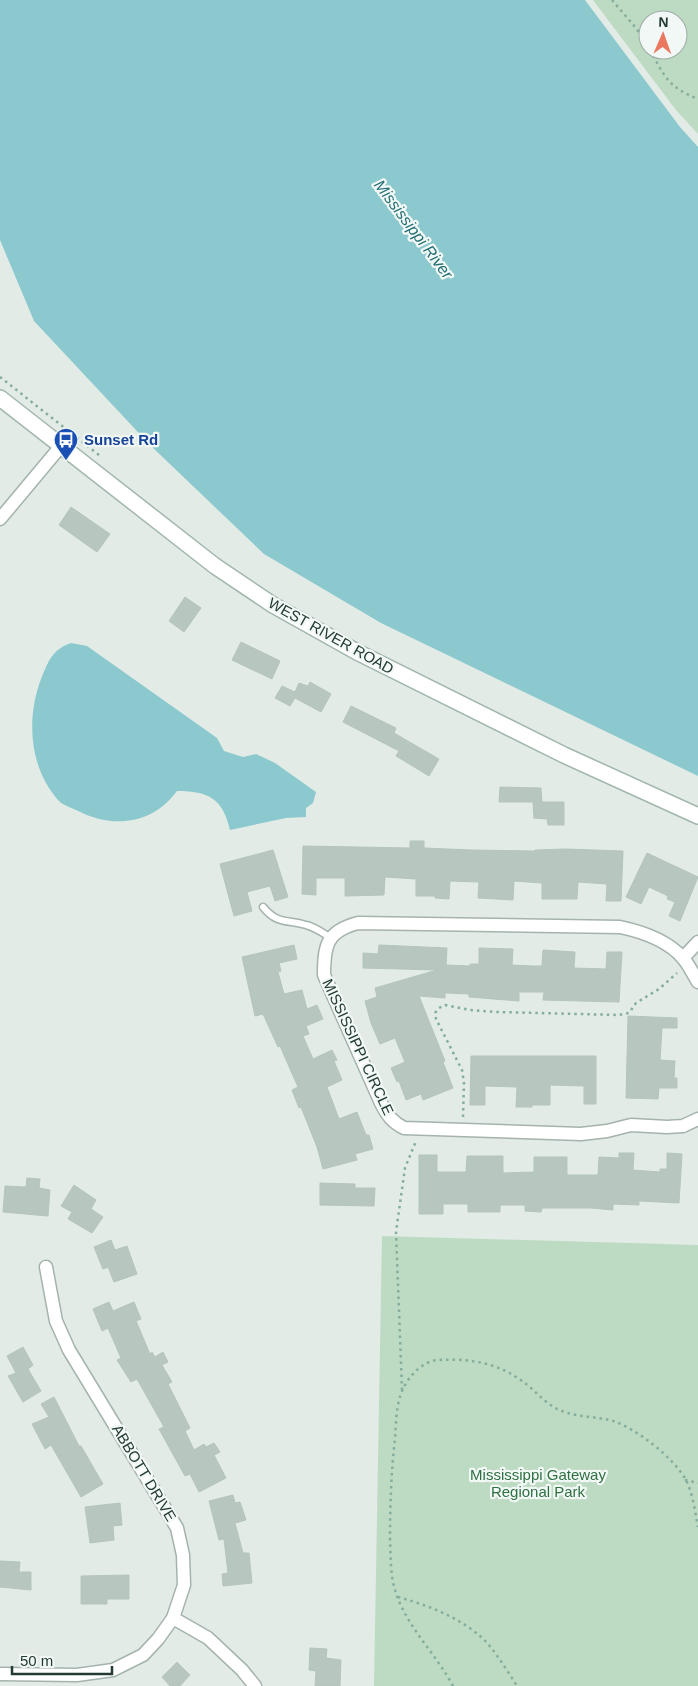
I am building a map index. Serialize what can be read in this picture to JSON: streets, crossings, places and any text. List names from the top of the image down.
{
  "streets": {
    "street": ["WEST RIVER ROAD", "MISSISSIPPI CIRCLE", "ABBOTT DRIVE"]
  },
  "water": ["Mississippi River"],
  "parks": ["Mississippi Gateway Regional Park"],
  "places": {
    "bus stop": ["Sunset Rd"]
  },
  "scale_bar": "50 m",
  "north": "top"
}
